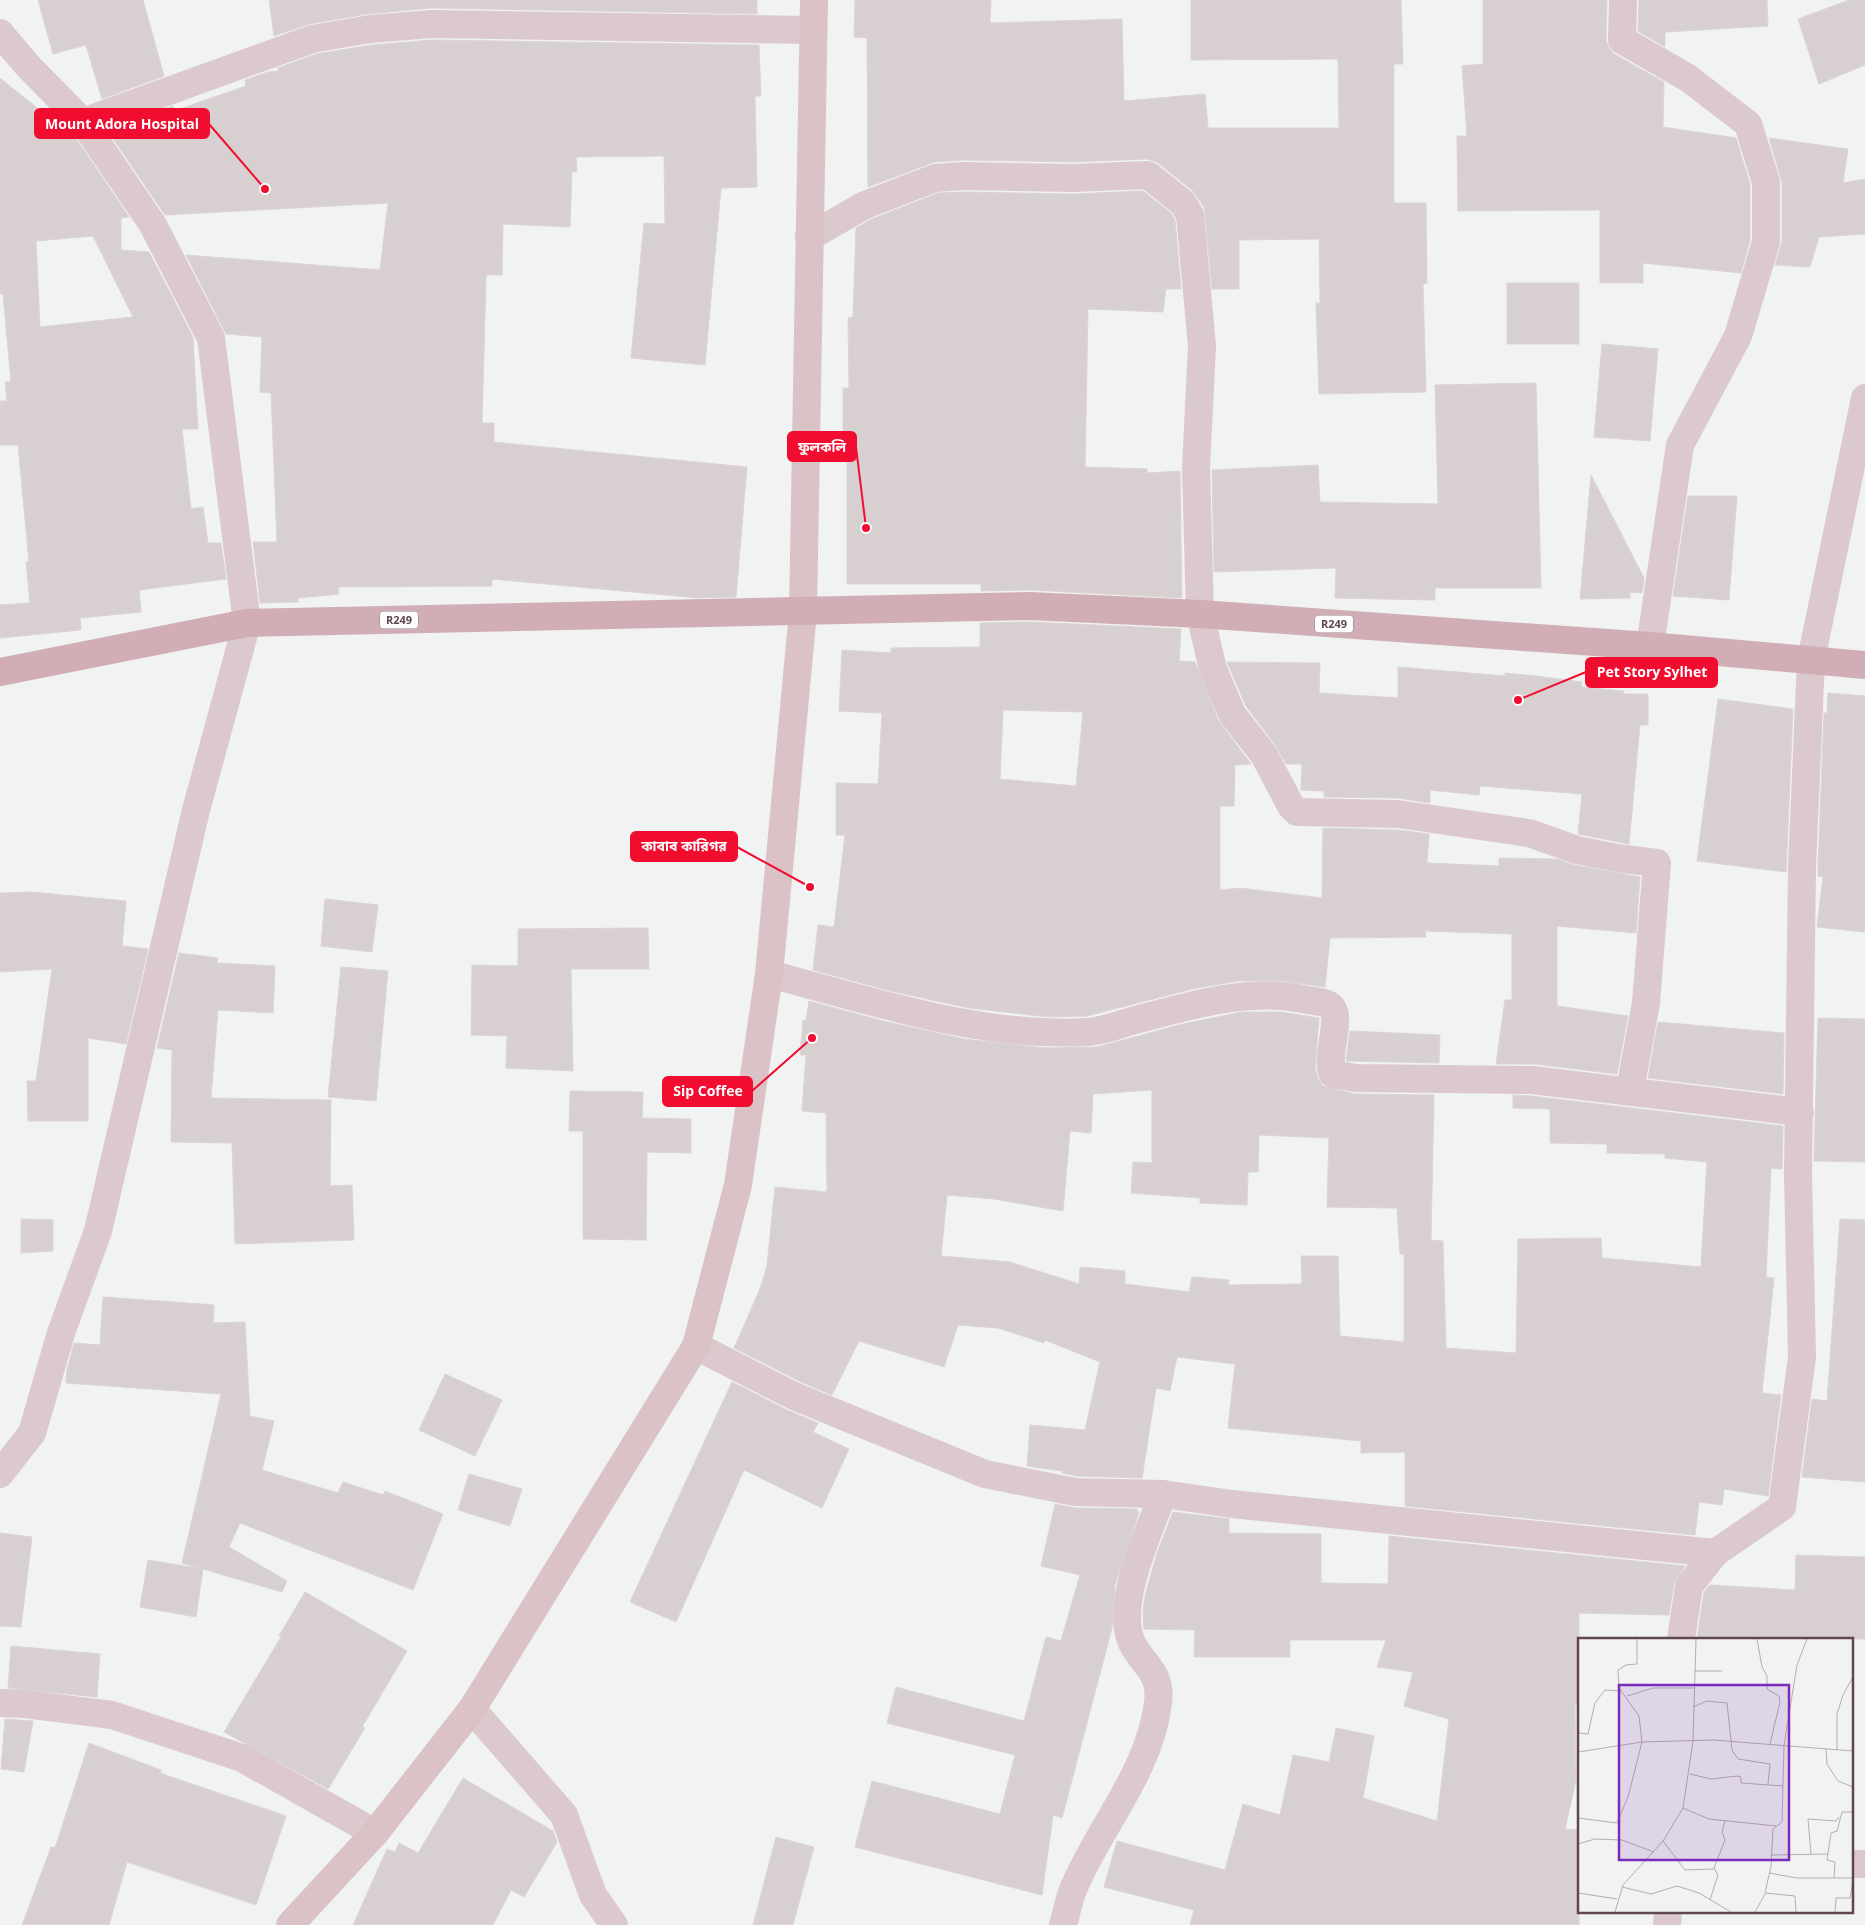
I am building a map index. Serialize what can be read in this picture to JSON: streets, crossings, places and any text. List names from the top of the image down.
{
  "streets": {
    "main road": ["R249"]
  },
  "places": [
    "Mount Adora Hospital",
    "ফুলকলি",
    "Pet Story Sylhet",
    "কাবাব কারিগর",
    "Sip Coffee"
  ]
}
